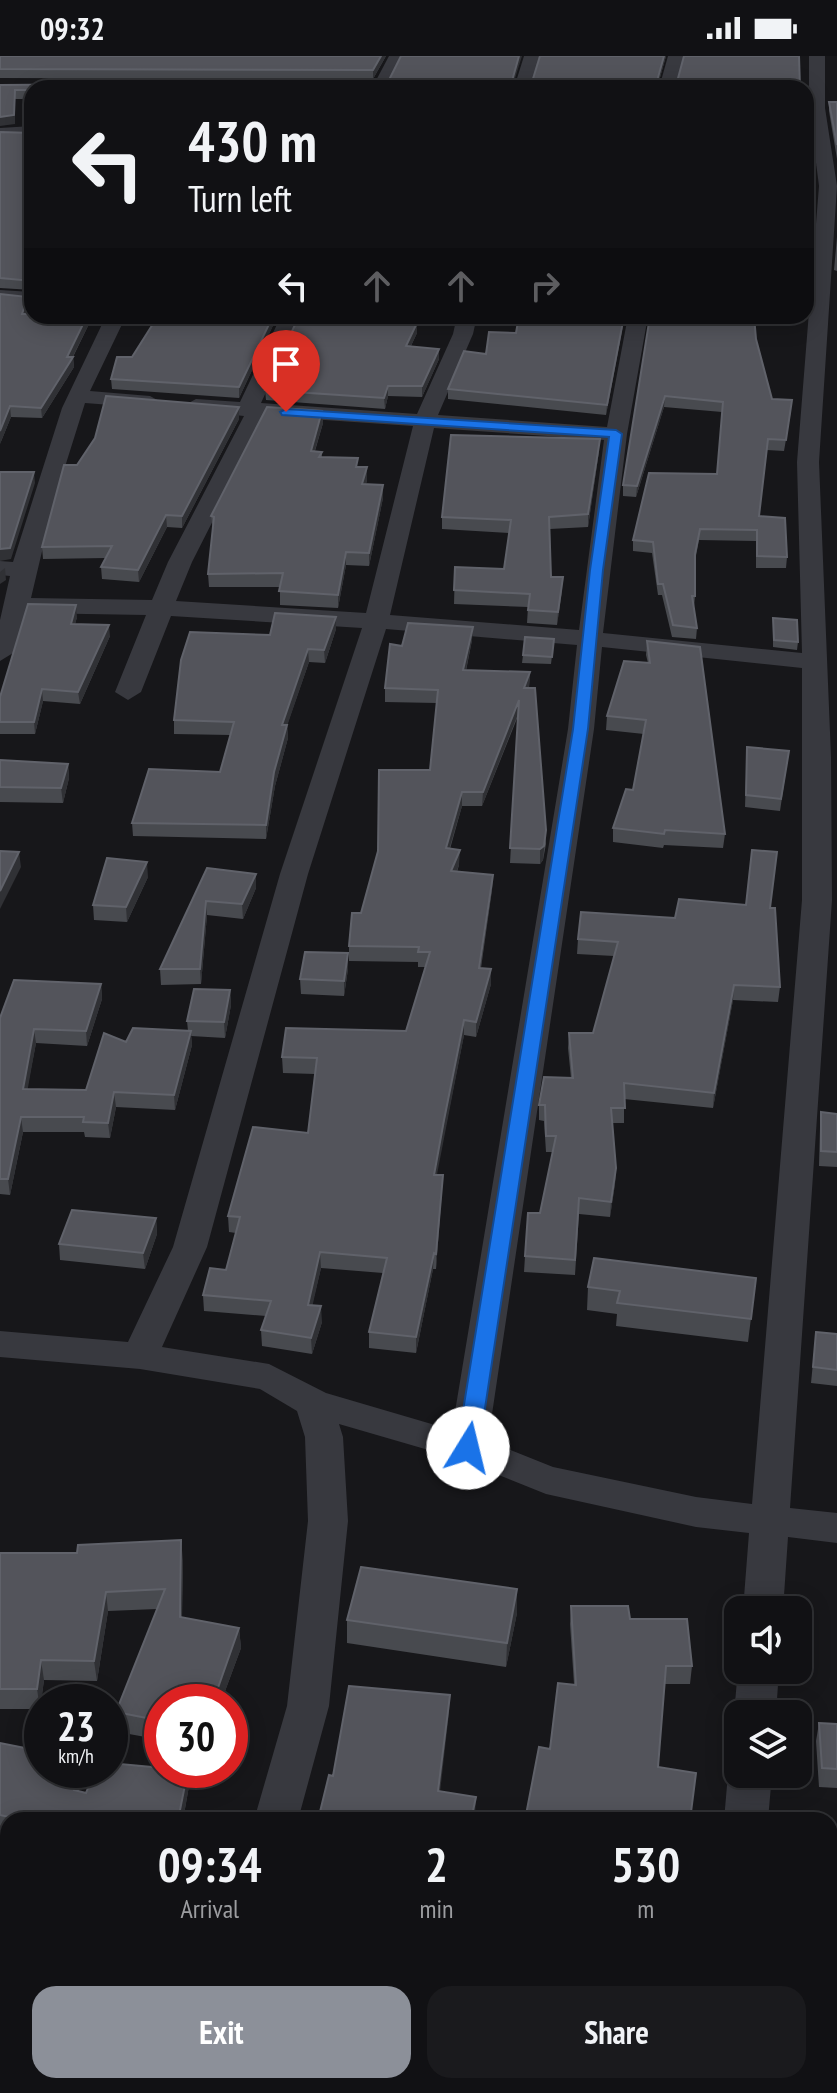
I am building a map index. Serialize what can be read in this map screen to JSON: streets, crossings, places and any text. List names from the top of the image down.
{
  "page": {
    "status": "09:32",
    "turn": ["430 m", "Turn left"],
    "speed": "23 km/h",
    "limit": "30",
    "eta": [
      "09:34",
      "Arrival",
      "2",
      "min",
      "530",
      "m"
    ],
    "buttons": ["Exit", "Share"]
  }
}
